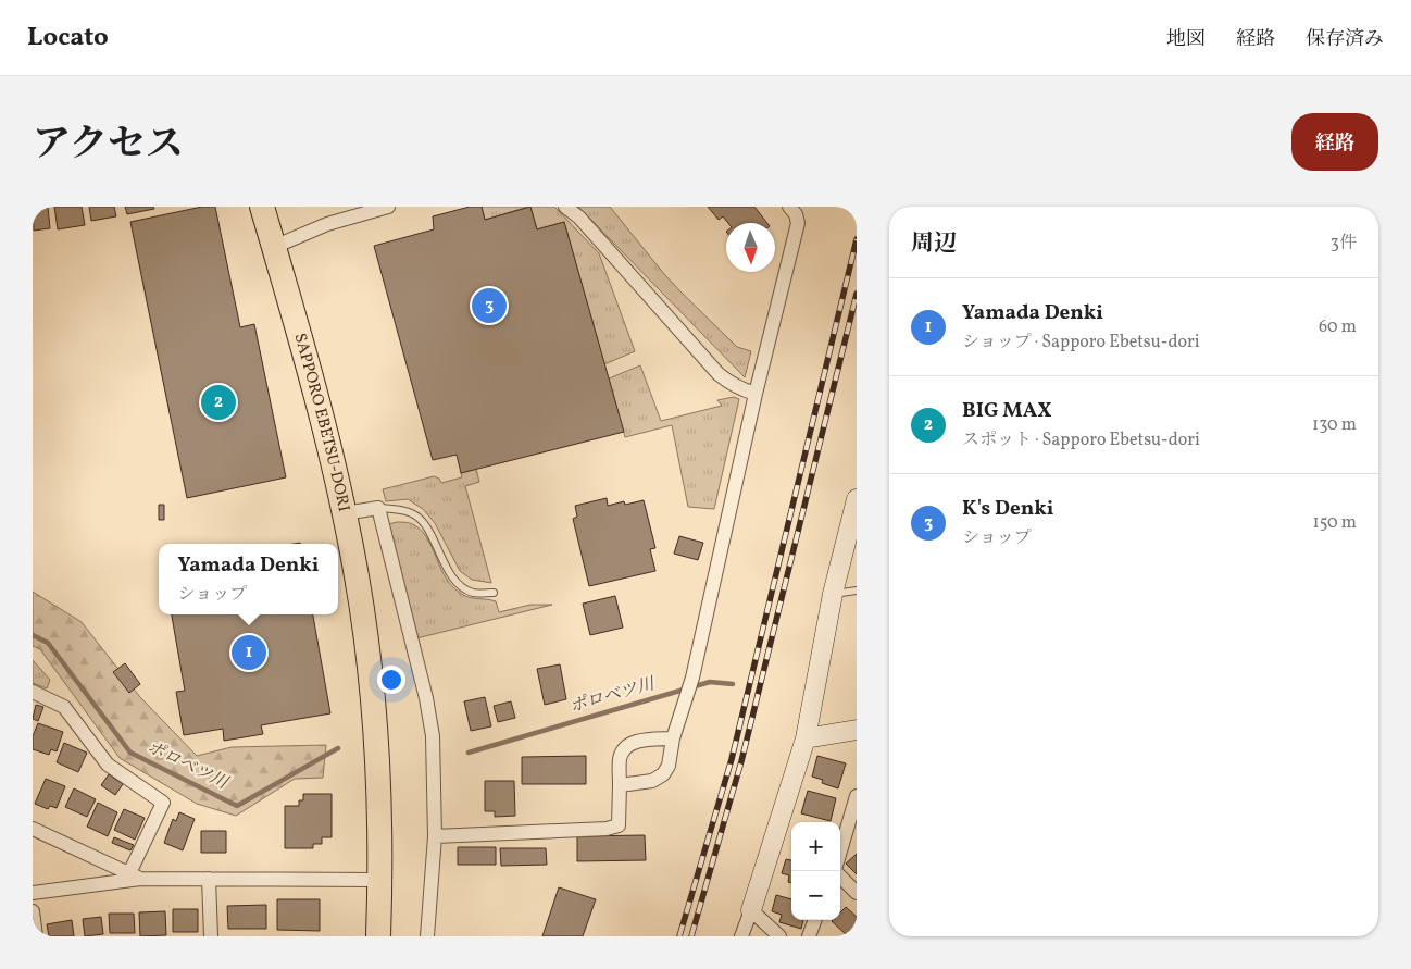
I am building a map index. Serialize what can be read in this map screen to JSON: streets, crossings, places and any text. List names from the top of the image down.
{
  "streets": {
    "highway": ["SAPPORO EBETSU-DORI"]
  },
  "water": ["ポロベツ川"],
  "north": "bottom",
  "page": {
    "header": "Locato",
    "nav": ["地図", "経路", "保存済み"],
    "title": "アクセス",
    "buttons": "経路",
    "heading": ["周辺", "3件"],
    "list": [
      {
        "mark": "1",
        "name": "Yamada Denki",
        "note": "ショップ · Sapporo Ebetsu-dori",
        "value": "60 m"
      },
      {
        "mark": "2",
        "name": "BIG MAX",
        "note": "スポット · Sapporo Ebetsu-dori",
        "value": "130 m"
      },
      {
        "mark": "3",
        "name": "K's Denki",
        "note": "ショップ",
        "value": "150 m"
      }
    ],
    "pins": ["3", "2", "1"],
    "popup": ["Yamada Denki", "ショップ"],
    "map_buttons": ["+", "−"]
  }
}
